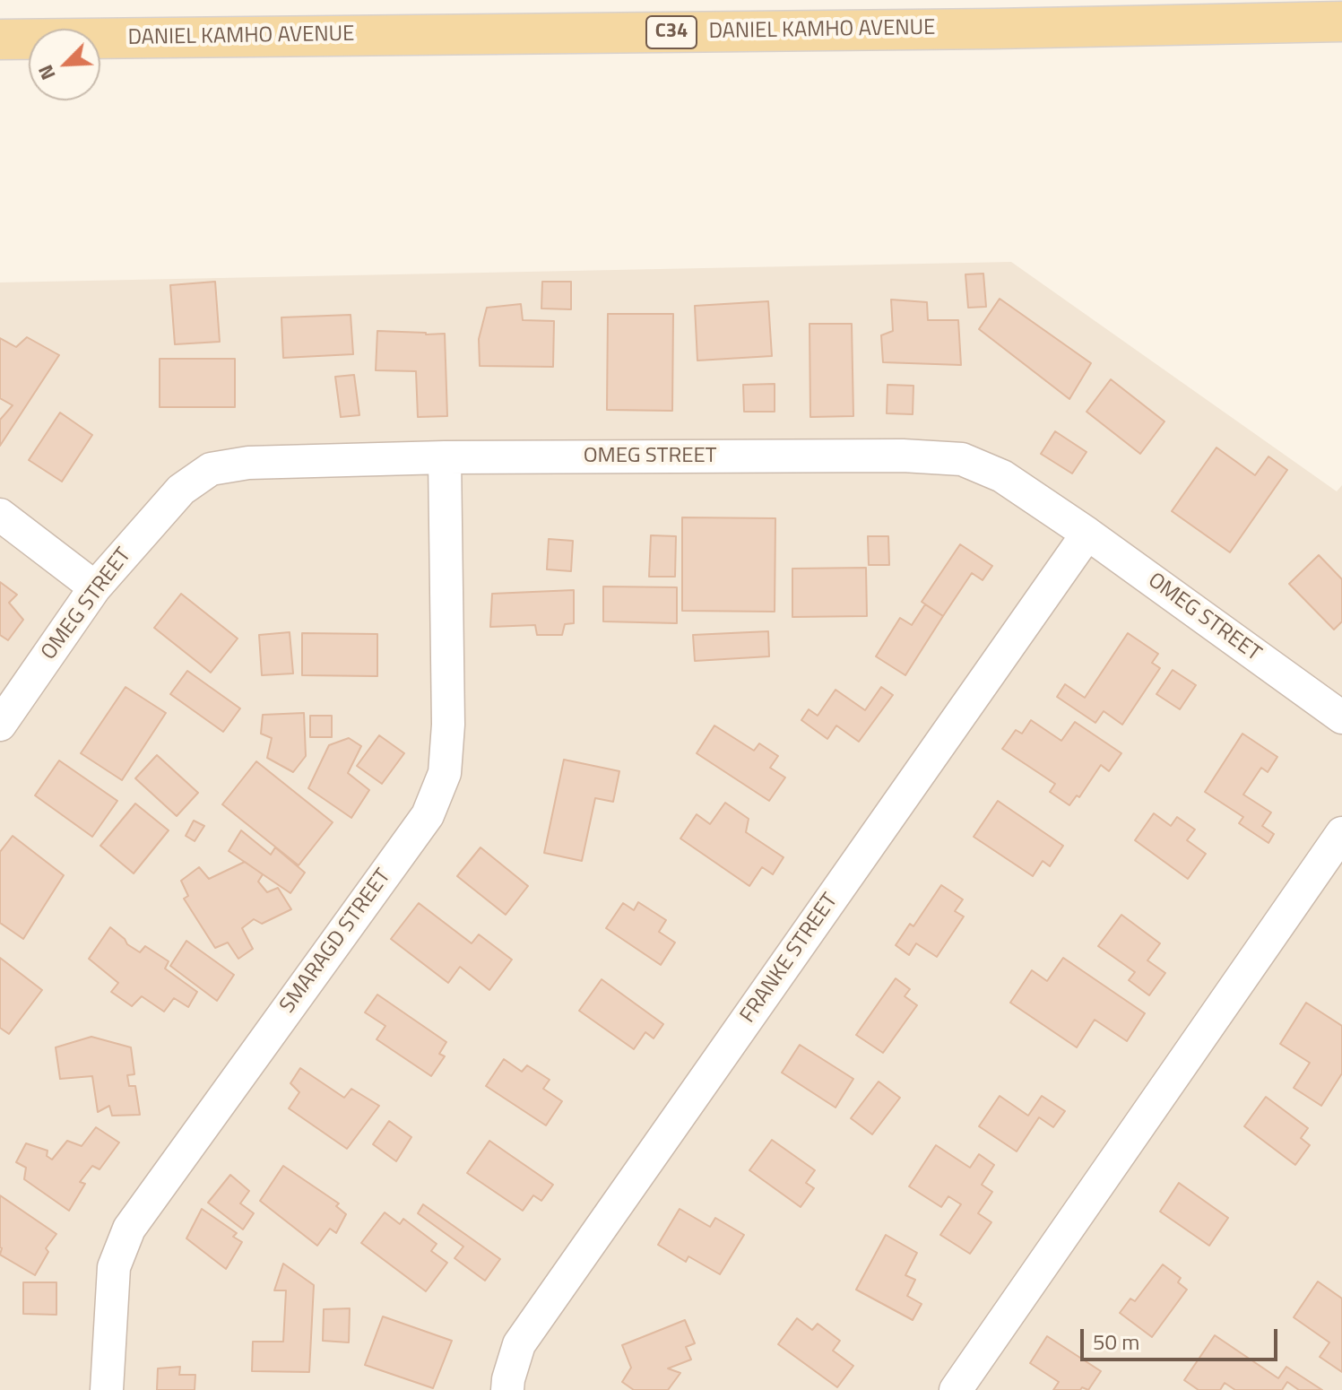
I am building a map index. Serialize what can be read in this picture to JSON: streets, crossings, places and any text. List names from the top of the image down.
{
  "streets": {
    "main road": ["DANIEL KAMHO AVENUE", "C34"],
    "street": ["OMEG STREET", "SMARAGD STREET", "FRANKE STREET"]
  },
  "crossings": [
    ["OMEG STREET", "SMARAGD STREET"],
    ["OMEG STREET", "FRANKE STREET"]
  ],
  "scale_bar": "50 m",
  "north": "bottom left"
}
